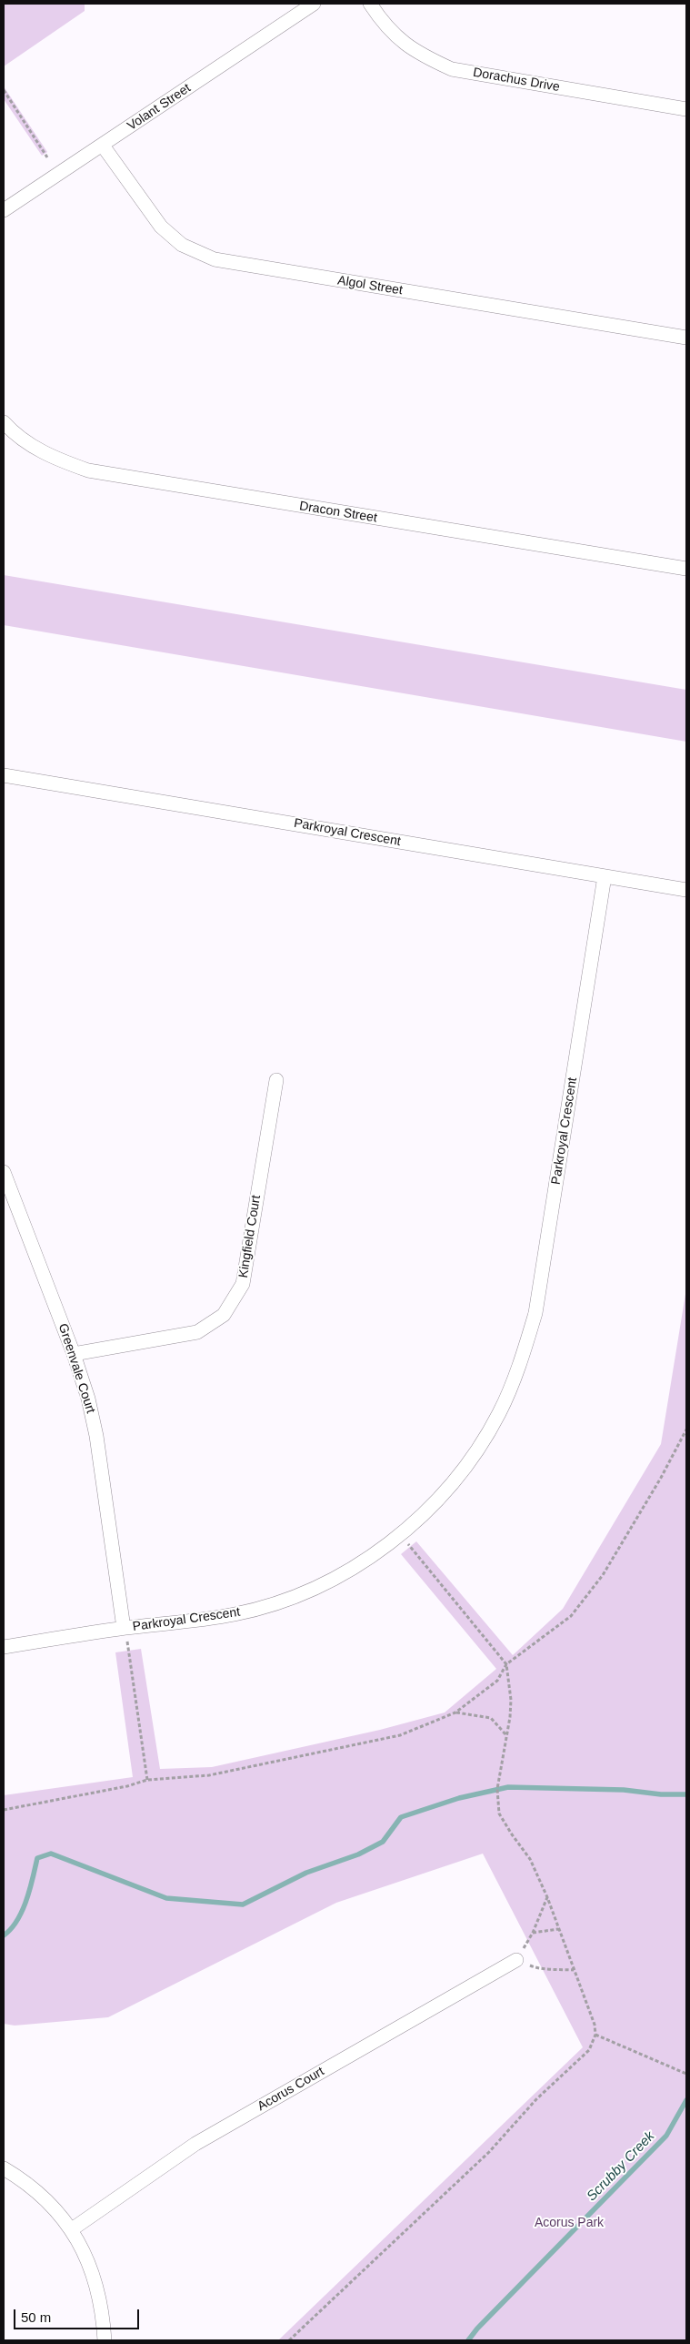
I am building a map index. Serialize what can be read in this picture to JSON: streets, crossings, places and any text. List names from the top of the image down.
{
  "streets": {
    "street": [
      "Dorachus Drive",
      "Volant Street",
      "Algol Street",
      "Dracon Street",
      "Parkroyal Crescent",
      "Kingfield Court",
      "Greenvale Court",
      "Acorus Court"
    ]
  },
  "crossings": [
    ["Volant Street", "Algol Street"],
    ["Parkroyal Crescent", "Greenvale Court"],
    ["Kingfield Court", "Greenvale Court"]
  ],
  "water": ["Scrubby Creek"],
  "parks": ["Acorus Park"],
  "scale_bar": "50 m"
}
